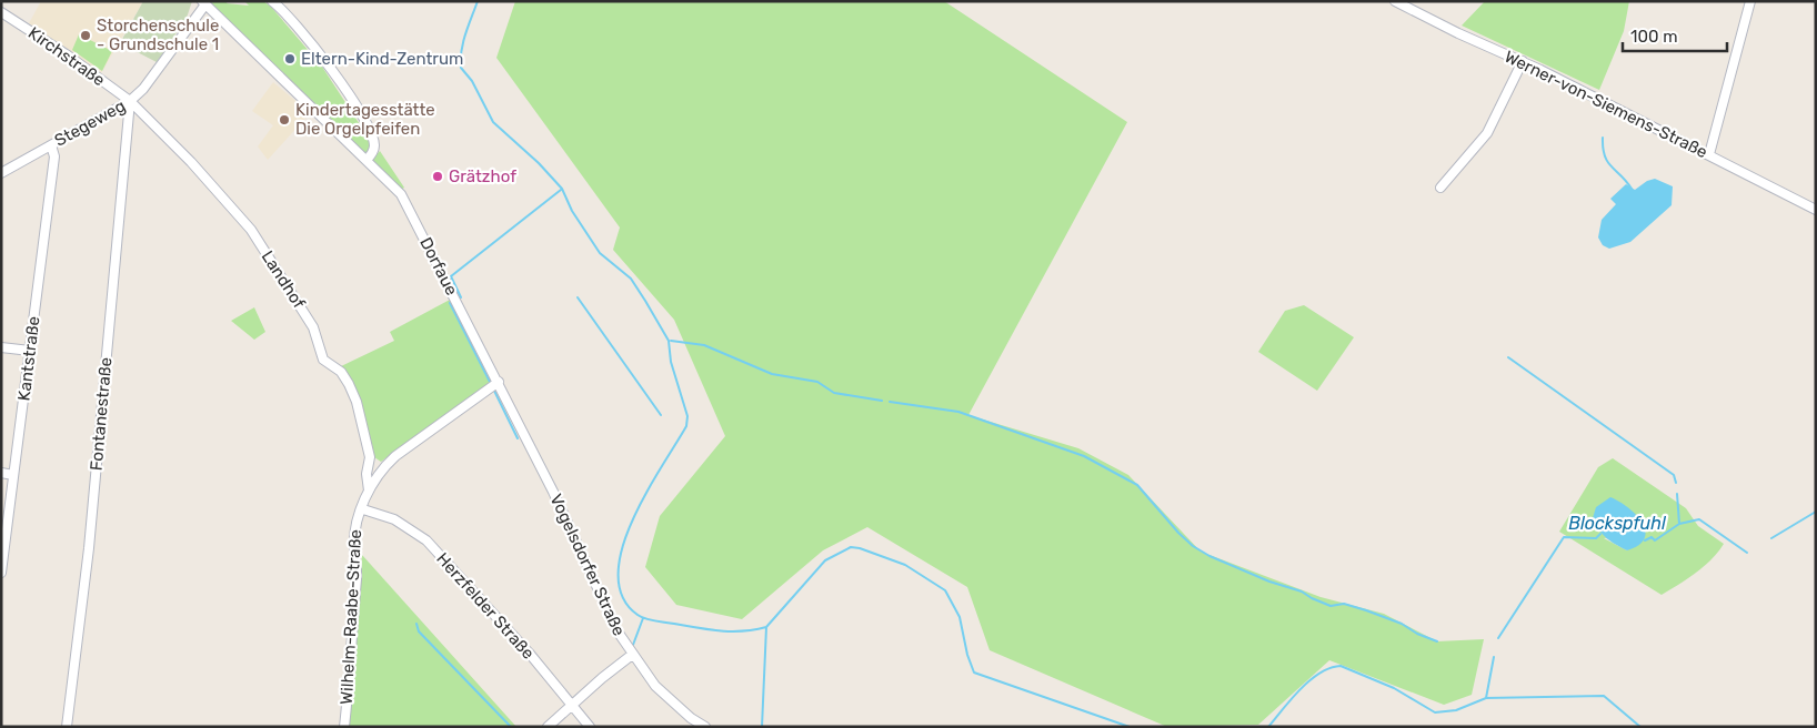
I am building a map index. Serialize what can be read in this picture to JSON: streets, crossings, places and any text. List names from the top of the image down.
{
  "streets": {
    "street": [
      "Kirchstraße",
      "Werner-von-Siemens-Straße",
      "Stegeweg",
      "Dorfaue",
      "Landhof",
      "Kantstraße",
      "Fontanestraße",
      "Vogelsdorfer Straße",
      "Herzfelder Straße",
      "Wilhelm-Raabe-Straße"
    ]
  },
  "crossings": [
    ["Kirchstraße", "Stegeweg"],
    ["Kirchstraße", "Landhof"],
    ["Kirchstraße", "Fontanestraße"],
    ["Stegeweg", "Dorfaue"],
    ["Stegeweg", "Landhof"],
    ["Stegeweg", "Kantstraße"],
    ["Stegeweg", "Fontanestraße"],
    ["Dorfaue", "Vogelsdorfer Straße"],
    ["Landhof", "Fontanestraße"],
    ["Landhof", "Wilhelm-Raabe-Straße"],
    ["Herzfelder Straße", "Wilhelm-Raabe-Straße"]
  ],
  "water": ["Blockspfuhl"],
  "places": [
    "Storchenschule - Grundschule 1",
    "Eltern-Kind-Zentrum",
    "Kindertagesstätte Die Orgelpfeifen",
    "Grätzhof"
  ],
  "scale_bar": "100 m"
}
